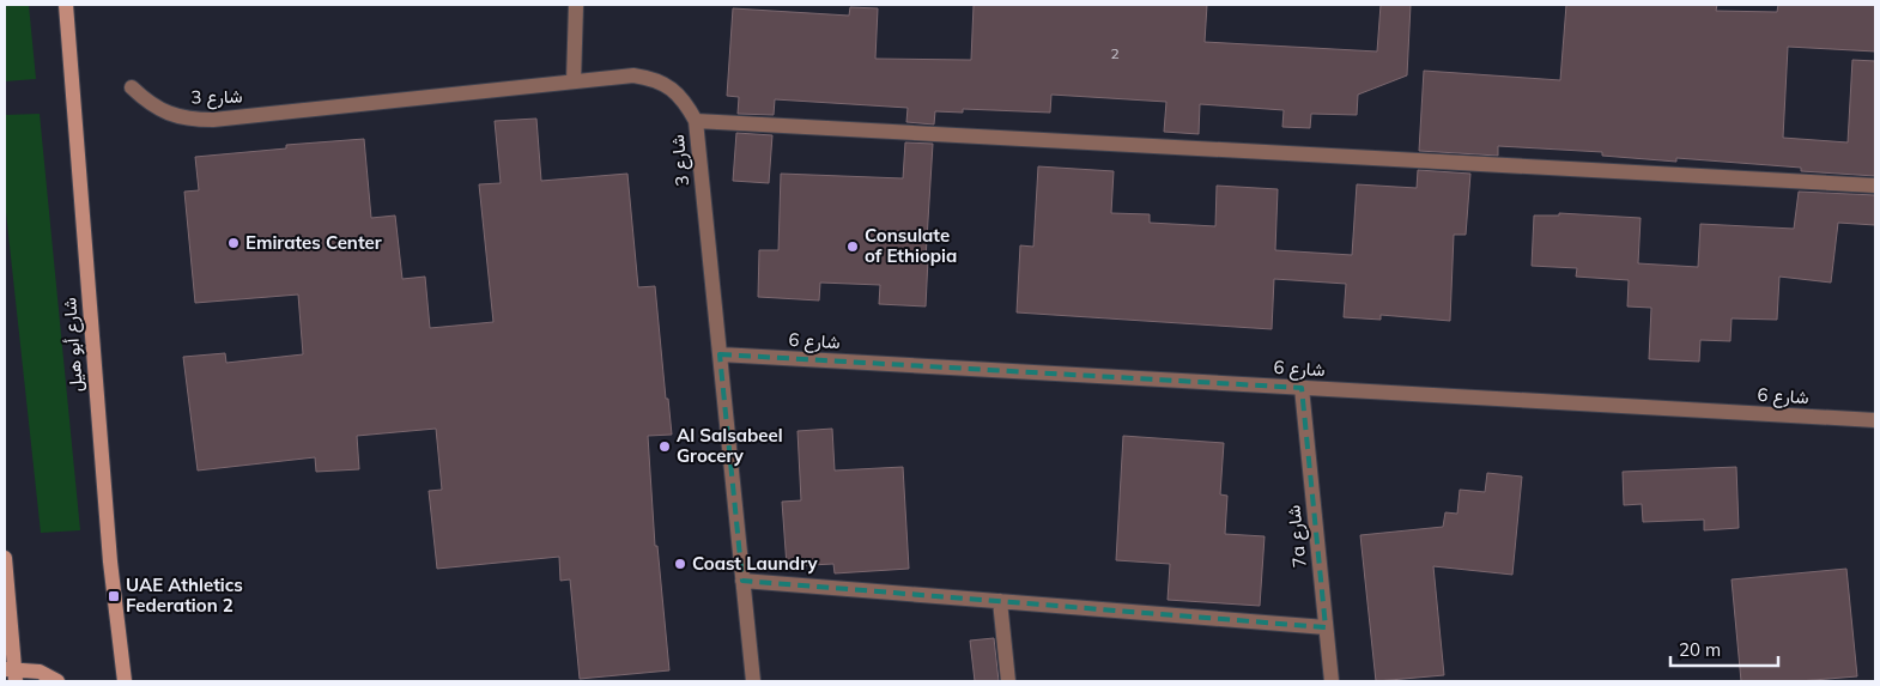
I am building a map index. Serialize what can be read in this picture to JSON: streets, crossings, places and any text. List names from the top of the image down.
{
  "streets": {
    "main road": ["شارع أبو هيل"],
    "street": ["شارع 3", "شارع 6", "7a شارع"]
  },
  "crossings": [
    ["شارع 3", "شارع 6"],
    ["شارع 6", "7a شارع"]
  ],
  "places": {
    "other": [
      "Emirates Center",
      "Consulate of Ethiopia",
      "Al Salsabeel Grocery",
      "Coast Laundry"
    ],
    "transit": ["UAE Athletics Federation 2"]
  },
  "house_numbers": ["2"],
  "scale_bar": "20 m"
}
